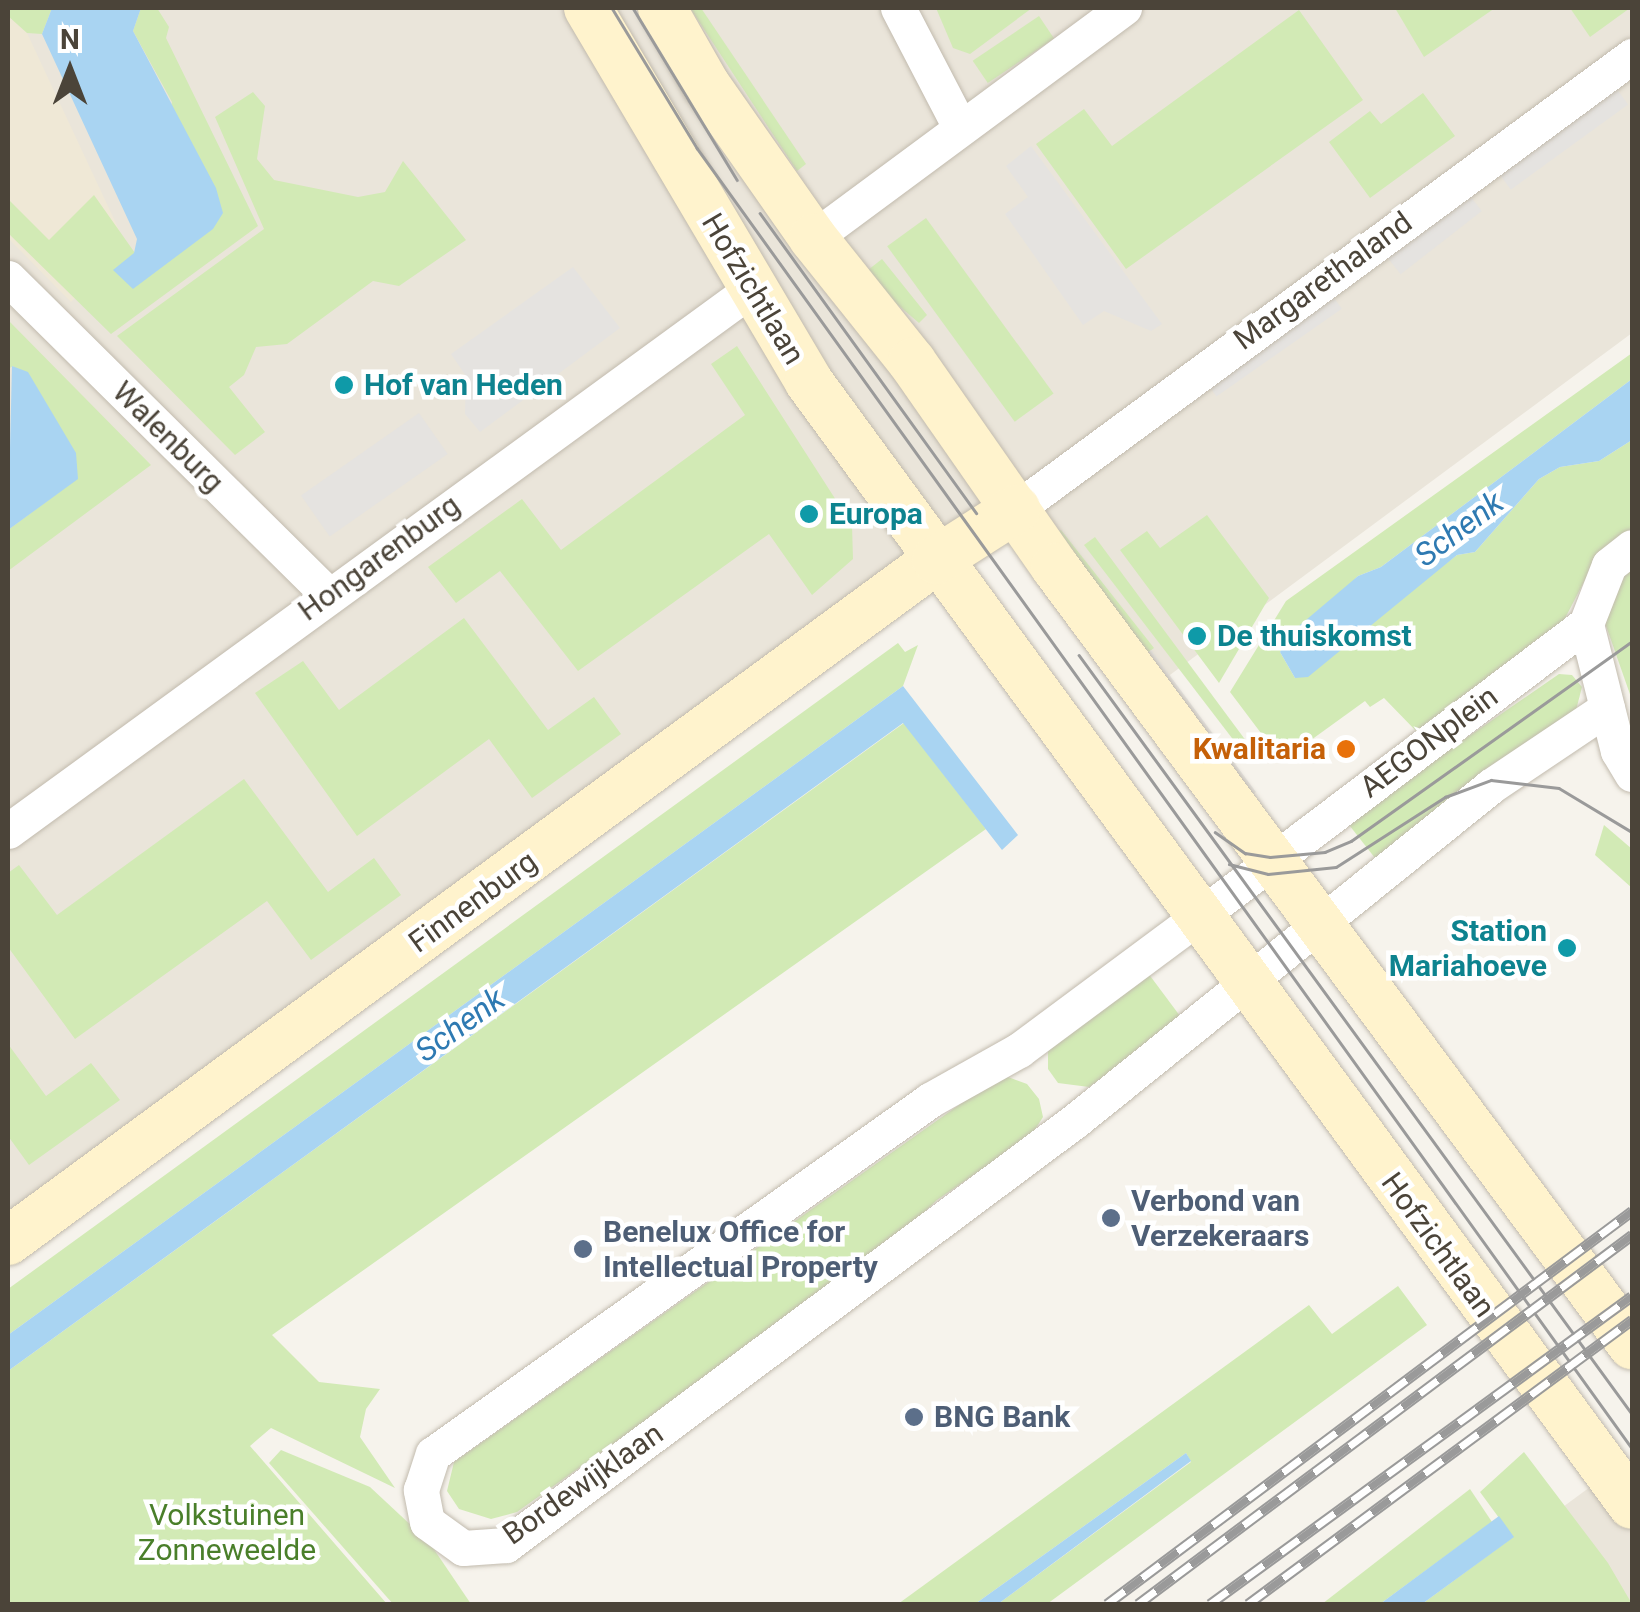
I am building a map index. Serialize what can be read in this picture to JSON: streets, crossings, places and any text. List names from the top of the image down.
{
  "streets": {
    "main road": ["Hofzichtlaan", "Finnenburg"],
    "street": [
      "Margarethaland",
      "Walenburg",
      "Hongarenburg",
      "AEGONplein",
      "Bordewijklaan"
    ]
  },
  "crossings": [
    ["Hofzichtlaan", "Hongarenburg"],
    ["Hofzichtlaan", "Finnenburg"],
    ["Hofzichtlaan", "Bordewijklaan"],
    ["Walenburg", "Hongarenburg"]
  ],
  "water": ["Schenk"],
  "parks": ["Volkstuinen Zonneweelde"],
  "places": [
    "Hof van Heden",
    "Europa",
    "De thuiskomst",
    "Kwalitaria",
    "Station Mariahoeve",
    "Verbond van Verzekeraars",
    "Benelux Office for Intellectual Property",
    "BNG Bank"
  ],
  "north": "top"
}
